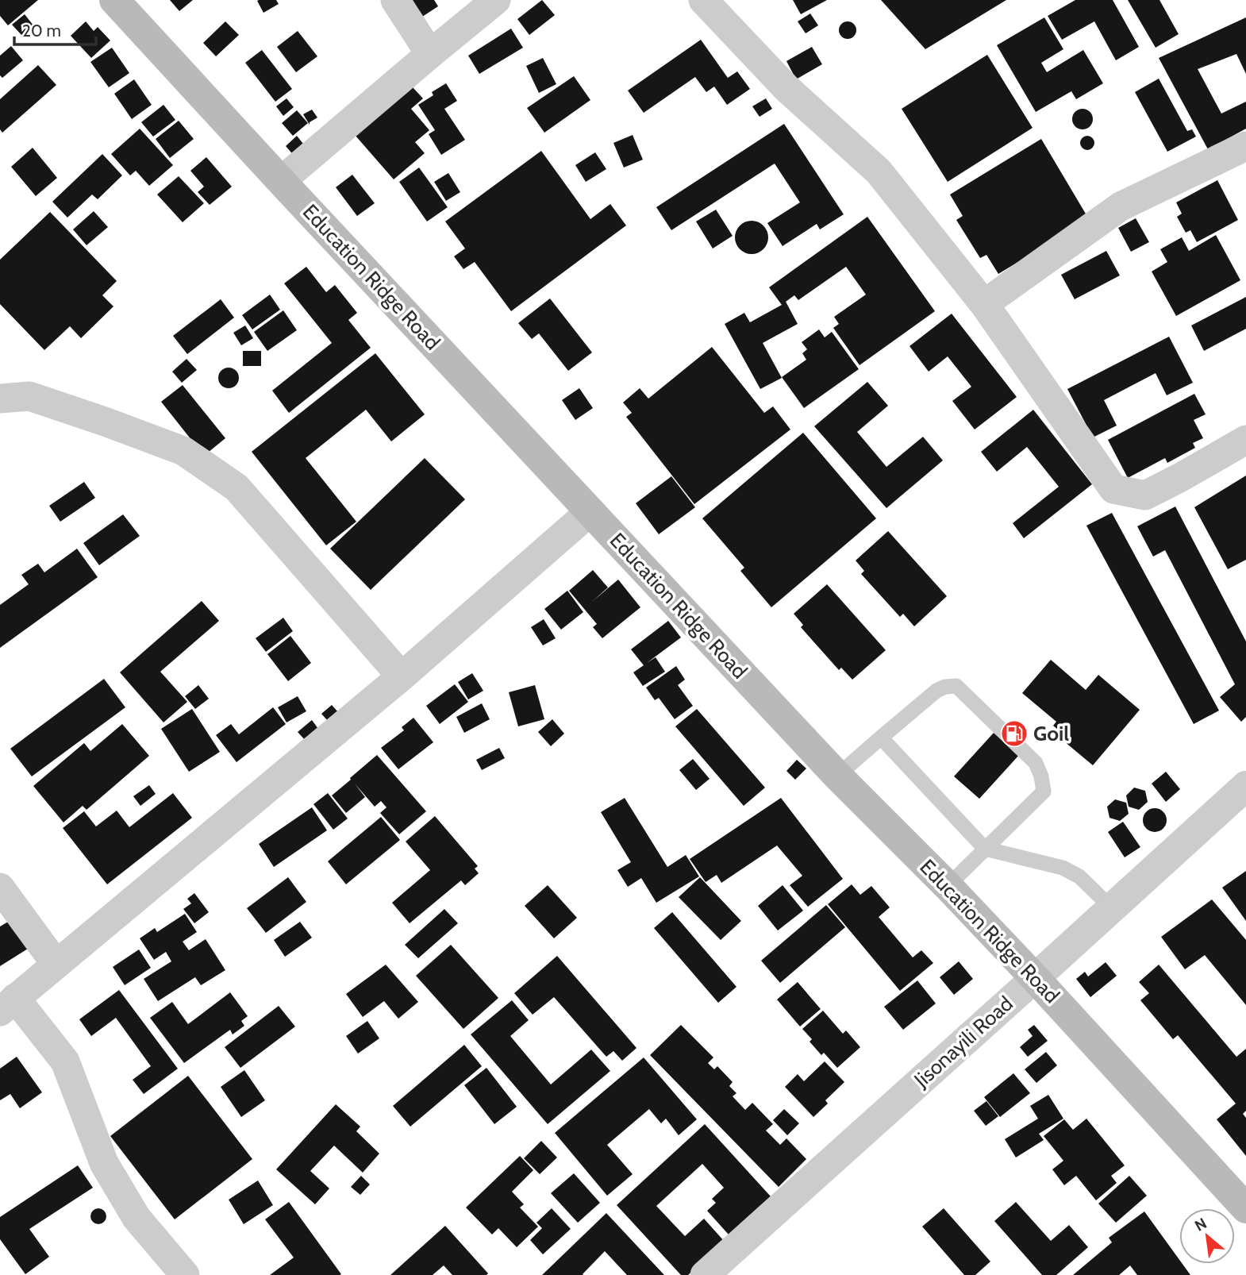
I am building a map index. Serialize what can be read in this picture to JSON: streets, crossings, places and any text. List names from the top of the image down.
{
  "streets": {
    "main road": ["Education Ridge Road"],
    "street": ["Jisonayili Road"]
  },
  "crossings": [
    ["Education Ridge Road", "Jisonayili Road"]
  ],
  "places": {
    "fuel station": ["Goil"]
  },
  "scale_bar": "20 m",
  "north": "top left"
}
